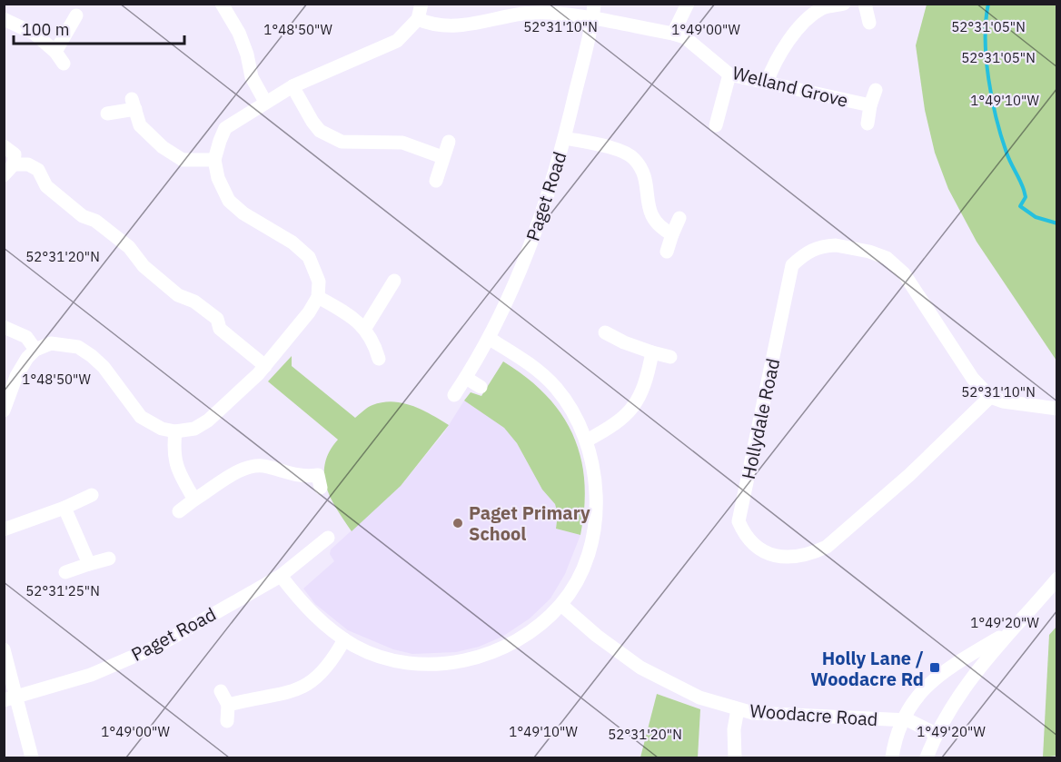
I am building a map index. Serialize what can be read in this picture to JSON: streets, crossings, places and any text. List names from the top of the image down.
{
  "streets": {
    "street": [
      "Welland Grove",
      "Paget Road",
      "Hollydale Road",
      "Woodacre Road"
    ]
  },
  "crossings": [
    ["Welland Grove", "Paget Road"]
  ],
  "places": {
    "other": ["Paget Primary School"],
    "transit": ["Holly Lane / Woodacre Rd"]
  },
  "scale_bar": "100 m",
  "coordinates": [
    "52°31'05\"N",
    "52°31'10\"N",
    "1°48'50\"W",
    "1°49'00\"W",
    "1°49'10\"W",
    "52°31'20\"N",
    "52°31'25\"N",
    "1°49'20\"W"
  ]
}
